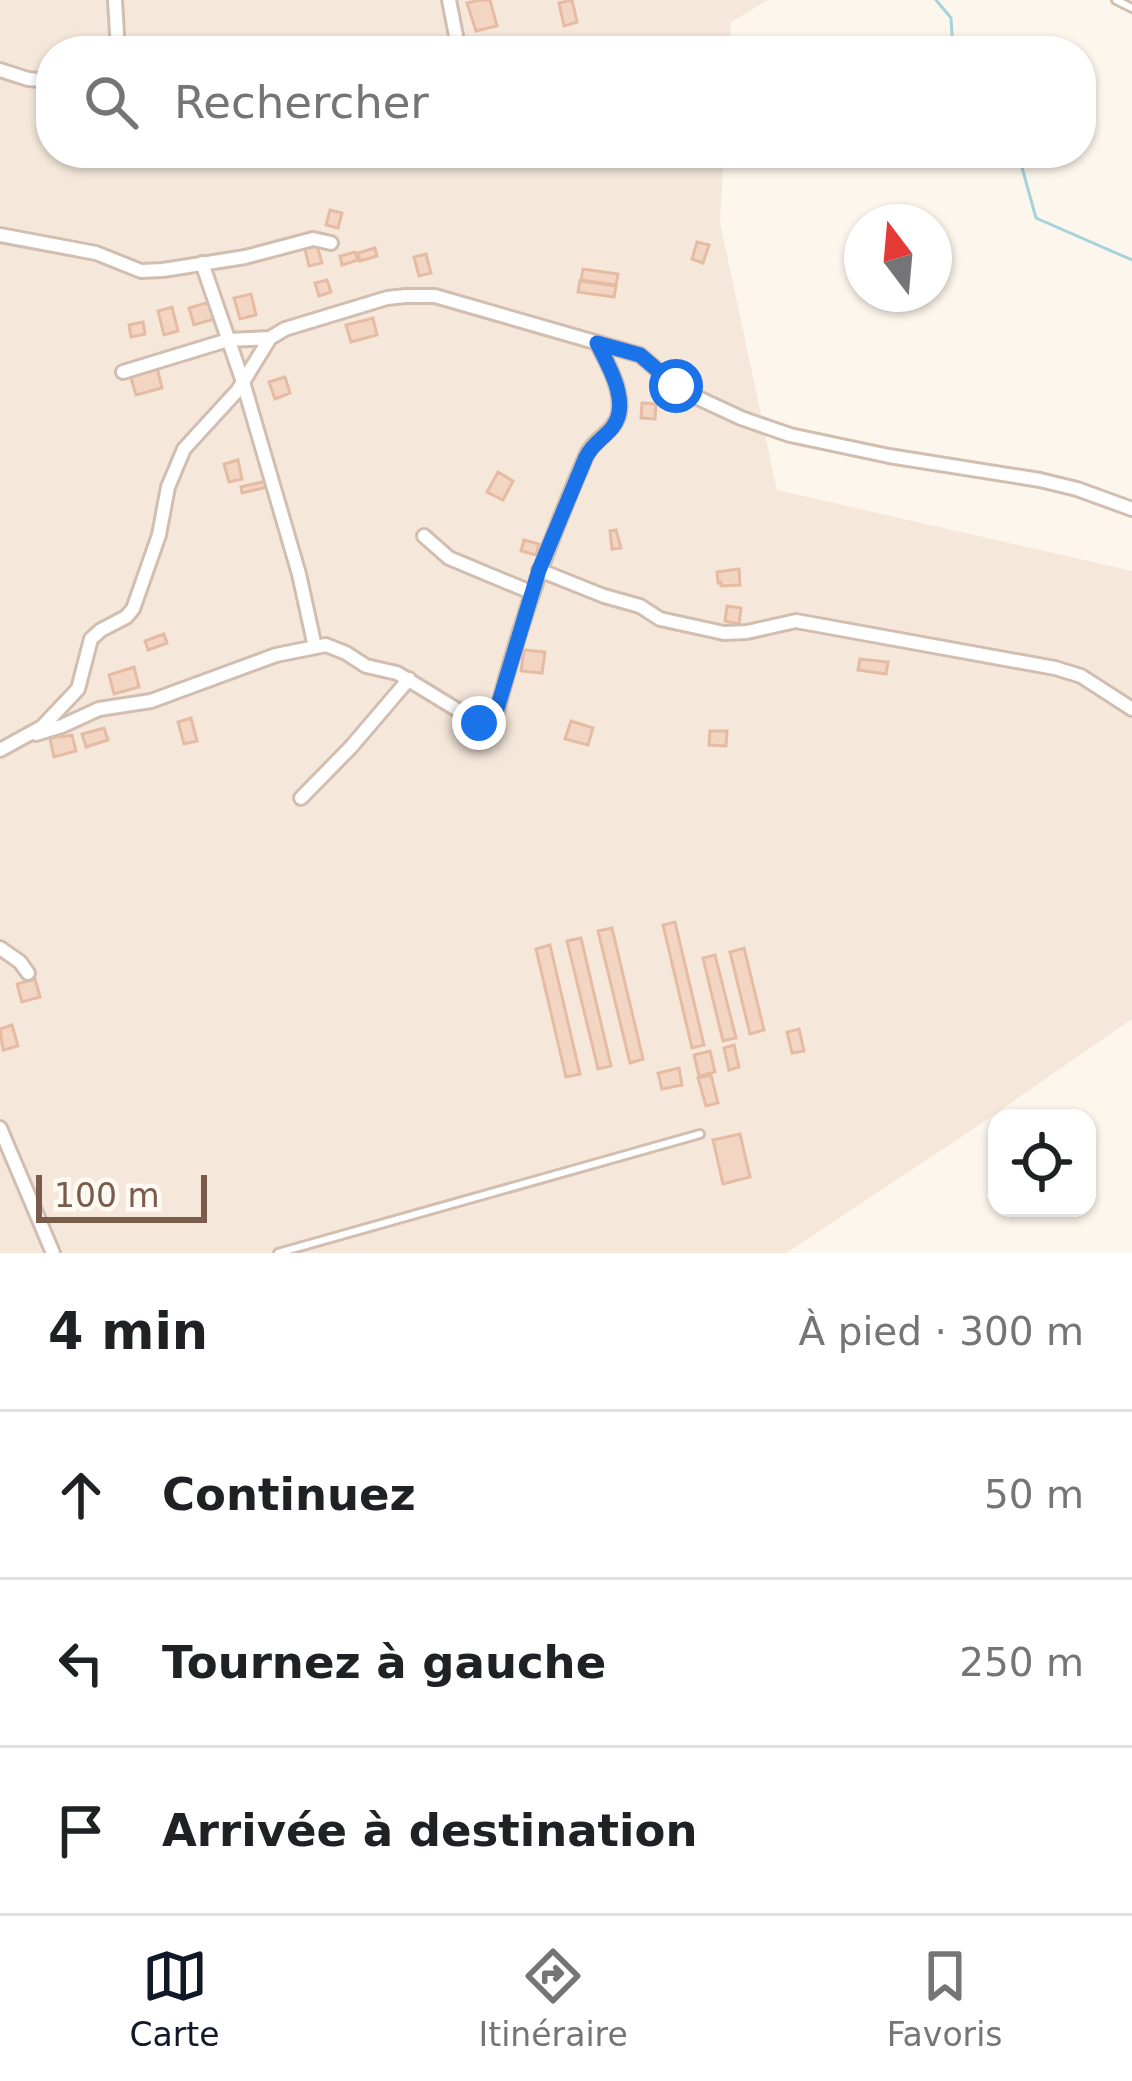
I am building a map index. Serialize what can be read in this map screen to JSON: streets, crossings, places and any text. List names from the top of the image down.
{
  "scale_bar": "100 m",
  "north": "top",
  "page": {
    "search": "Rechercher",
    "scale": "100 m",
    "heading": ["4 min", "À pied · 300 m"],
    "list": [
      ["Continuez", "50 m"],
      ["Tournez à gauche", "250 m"],
      "Arrivée à destination"
    ],
    "nav": ["Carte", "Itinéraire", "Favoris"]
  }
}
